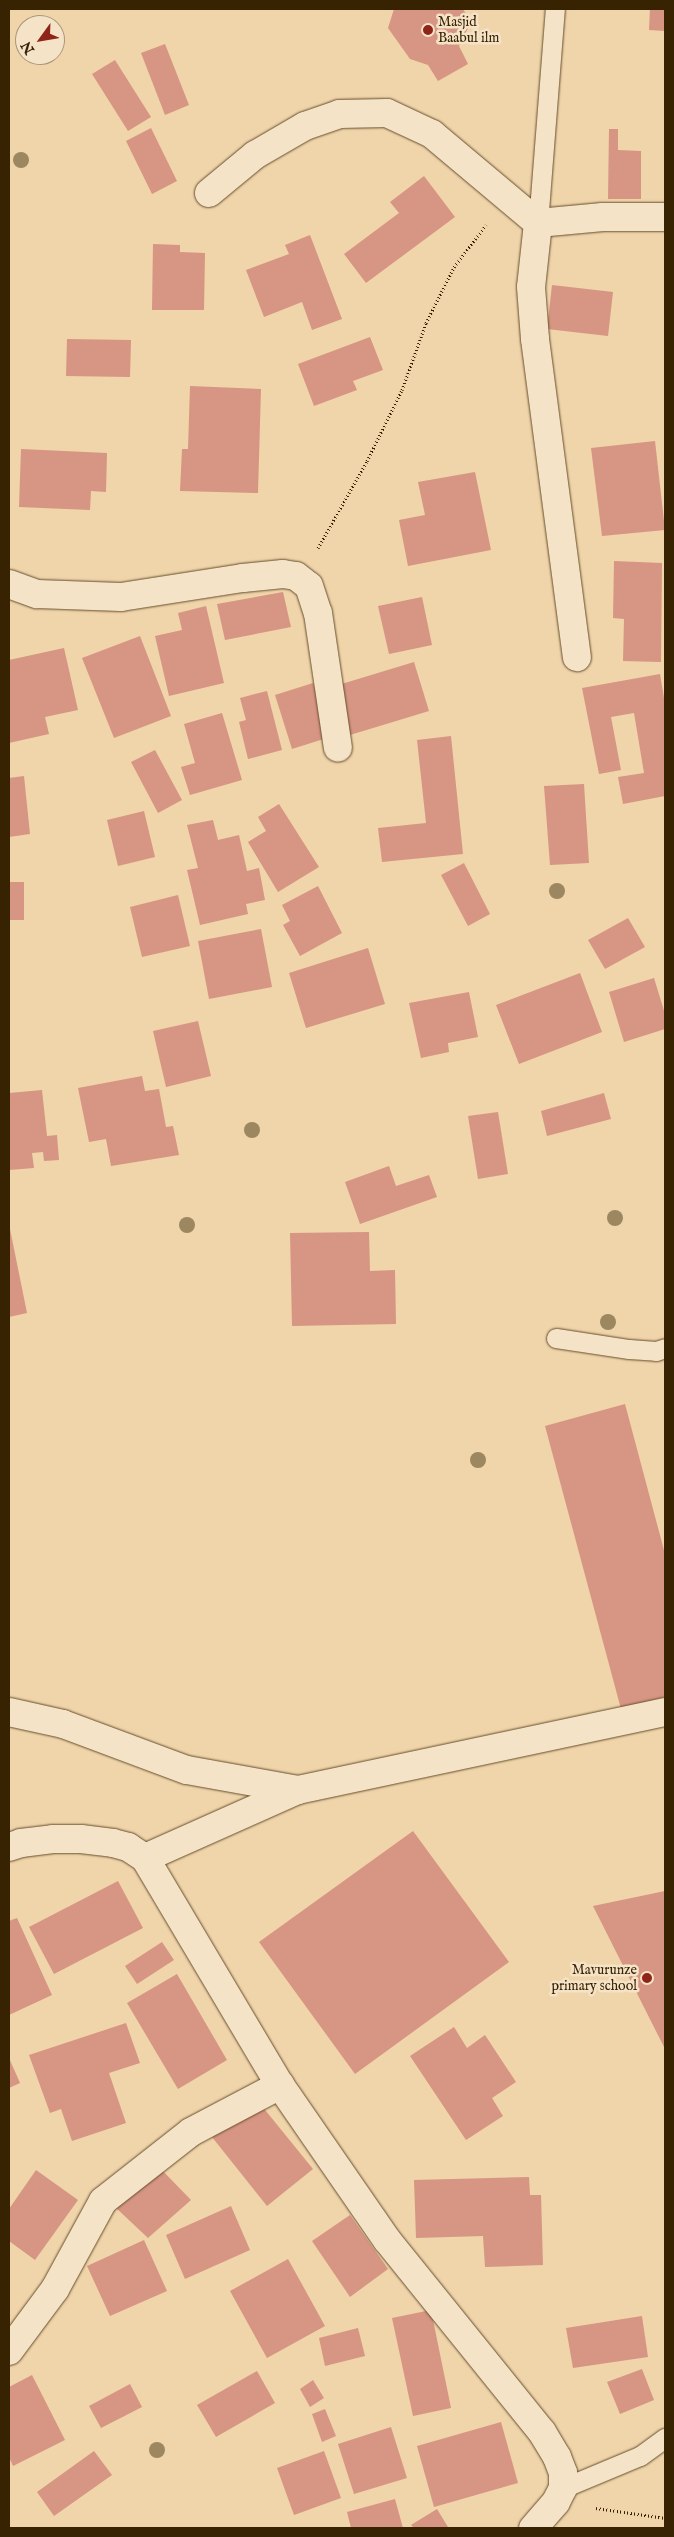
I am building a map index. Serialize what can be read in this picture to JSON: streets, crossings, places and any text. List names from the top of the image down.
{
  "places": ["Masjid Baabul ilm", "Mavurunze primary school"],
  "north": "bottom left"
}
